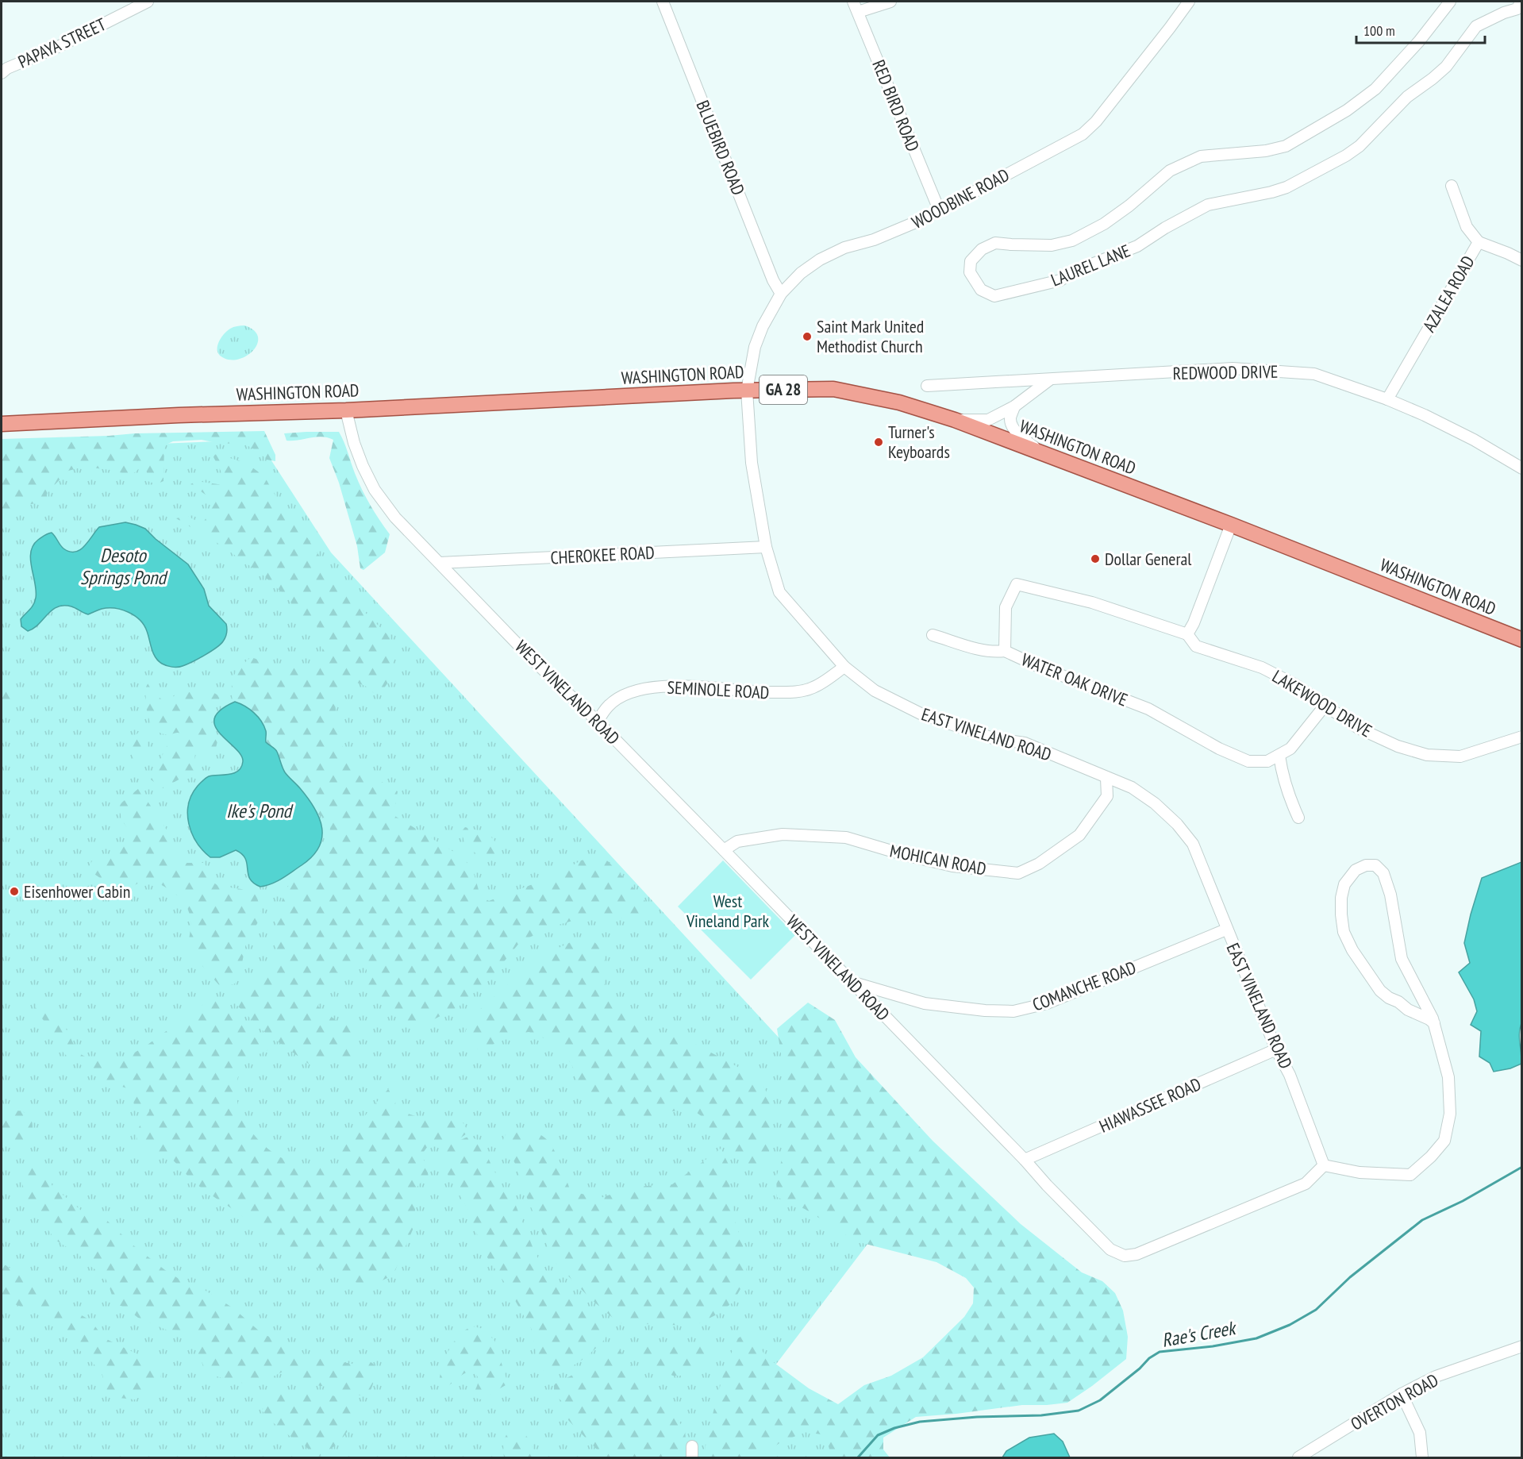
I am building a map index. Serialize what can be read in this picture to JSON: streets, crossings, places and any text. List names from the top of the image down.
{
  "streets": {
    "main road": ["WASHINGTON ROAD", "GA 28"],
    "street": [
      "PAPAYA STREET",
      "RED BIRD ROAD",
      "BLUEBIRD ROAD",
      "WOODBINE ROAD",
      "LAUREL LANE",
      "AZALEA ROAD",
      "REDWOOD DRIVE",
      "CHEROKEE ROAD",
      "WATER OAK DRIVE",
      "SEMINOLE ROAD",
      "WEST VINELAND ROAD",
      "LAKEWOOD DRIVE",
      "EAST VINELAND ROAD",
      "MOHICAN ROAD",
      "COMANCHE ROAD",
      "HIAWASSEE ROAD",
      "OVERTON ROAD"
    ]
  },
  "crossings": [
    ["RED BIRD ROAD", "WOODBINE ROAD"],
    ["BLUEBIRD ROAD", "WOODBINE ROAD"],
    ["WOODBINE ROAD", "WASHINGTON ROAD"],
    ["WOODBINE ROAD", "EAST VINELAND ROAD"],
    ["AZALEA ROAD", "REDWOOD DRIVE"],
    ["WASHINGTON ROAD", "WEST VINELAND ROAD"],
    ["WASHINGTON ROAD", "EAST VINELAND ROAD"],
    ["CHEROKEE ROAD", "WEST VINELAND ROAD"],
    ["CHEROKEE ROAD", "EAST VINELAND ROAD"],
    ["WATER OAK DRIVE", "LAKEWOOD DRIVE"],
    ["SEMINOLE ROAD", "WEST VINELAND ROAD"],
    ["SEMINOLE ROAD", "EAST VINELAND ROAD"],
    ["WEST VINELAND ROAD", "EAST VINELAND ROAD"],
    ["WEST VINELAND ROAD", "MOHICAN ROAD"],
    ["WEST VINELAND ROAD", "COMANCHE ROAD"],
    ["WEST VINELAND ROAD", "HIAWASSEE ROAD"],
    ["EAST VINELAND ROAD", "MOHICAN ROAD"],
    ["EAST VINELAND ROAD", "COMANCHE ROAD"],
    ["EAST VINELAND ROAD", "HIAWASSEE ROAD"]
  ],
  "water": ["Desoto Springs Pond", "Ike's Pond", "Rae's Creek"],
  "parks": ["West Vineland Park"],
  "places": [
    "Saint Mark United Methodist Church",
    "Turner's Keyboards",
    "Dollar General",
    "Eisenhower Cabin"
  ],
  "scale_bar": "100 m"
}
